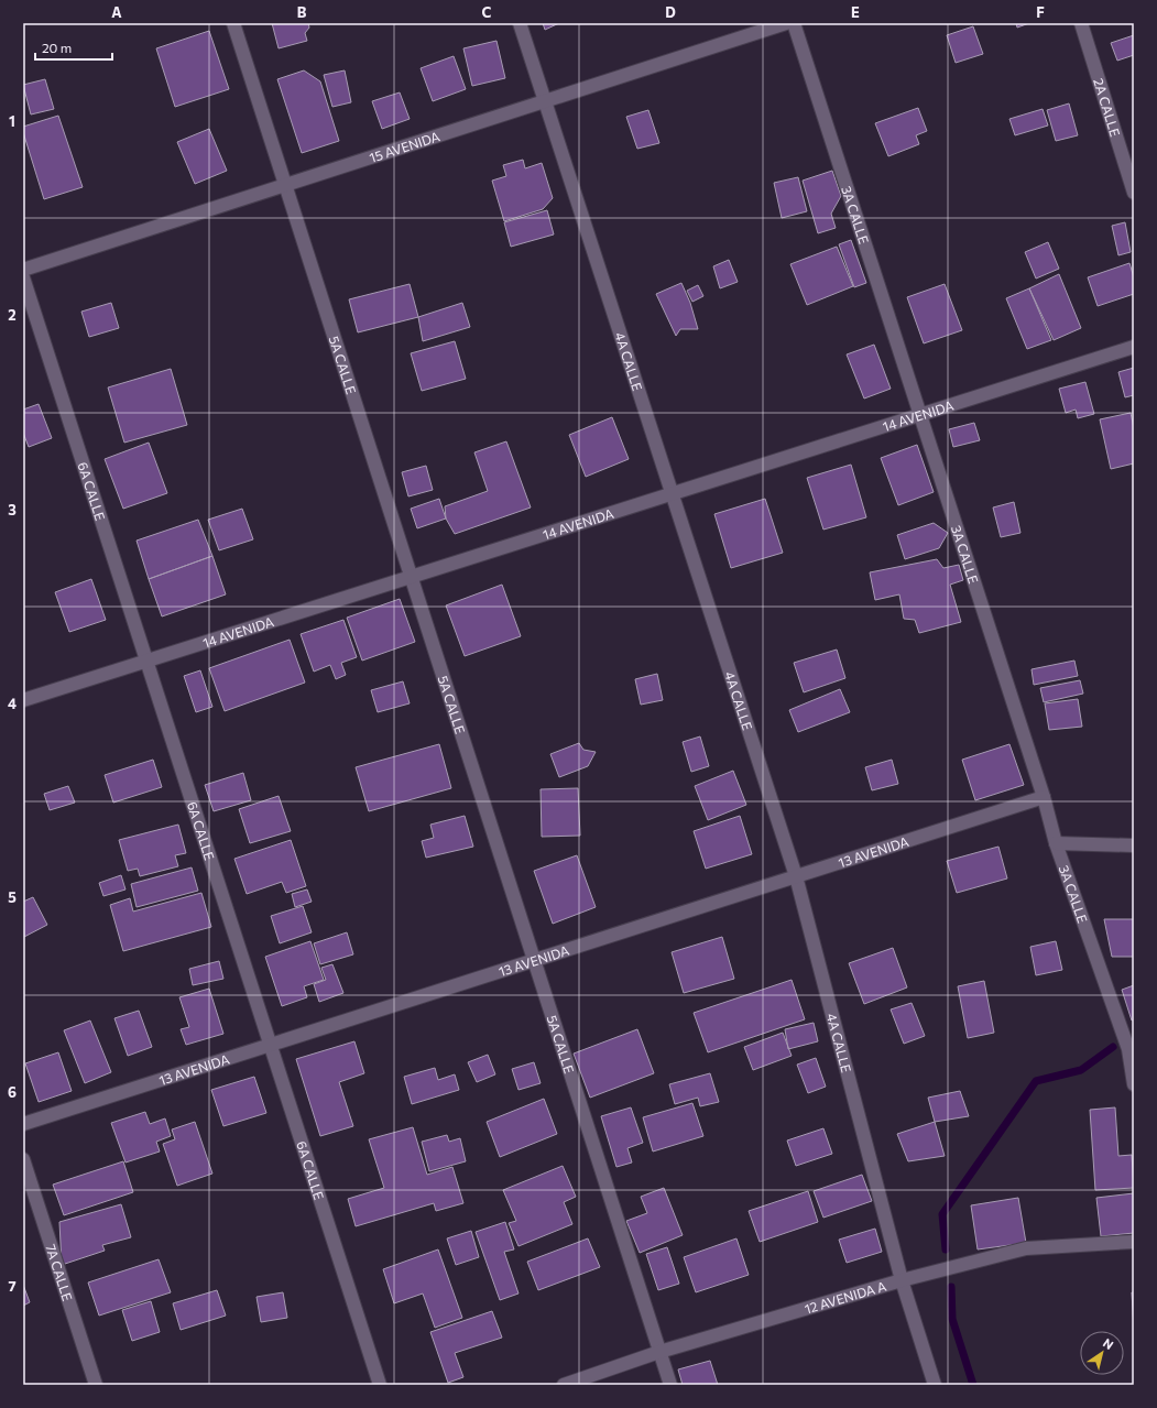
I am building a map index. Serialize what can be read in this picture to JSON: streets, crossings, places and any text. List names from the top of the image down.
{
  "streets": {
    "street": [
      "2A CALLE",
      "15 AVENIDA",
      "3A CALLE",
      "4A CALLE",
      "5A CALLE",
      "14 AVENIDA",
      "6A CALLE",
      "13 AVENIDA",
      "7A CALLE",
      "12 AVENIDA A"
    ]
  },
  "crossings": [
    ["15 AVENIDA", "4A CALLE"],
    ["15 AVENIDA", "5A CALLE"],
    ["3A CALLE", "14 AVENIDA"],
    ["3A CALLE", "13 AVENIDA"],
    ["4A CALLE", "14 AVENIDA"],
    ["4A CALLE", "13 AVENIDA"],
    ["4A CALLE", "12 AVENIDA A"],
    ["5A CALLE", "14 AVENIDA"],
    ["5A CALLE", "13 AVENIDA"],
    ["5A CALLE", "12 AVENIDA A"],
    ["14 AVENIDA", "6A CALLE"],
    ["6A CALLE", "13 AVENIDA"]
  ],
  "scale_bar": "20 m",
  "north": "top right",
  "grid": {
    "columns": [
      "A",
      "B",
      "C",
      "D",
      "E",
      "F"
    ],
    "rows": [
      "1",
      "2",
      "3",
      "4",
      "5",
      "6",
      "7"
    ]
  }
}
